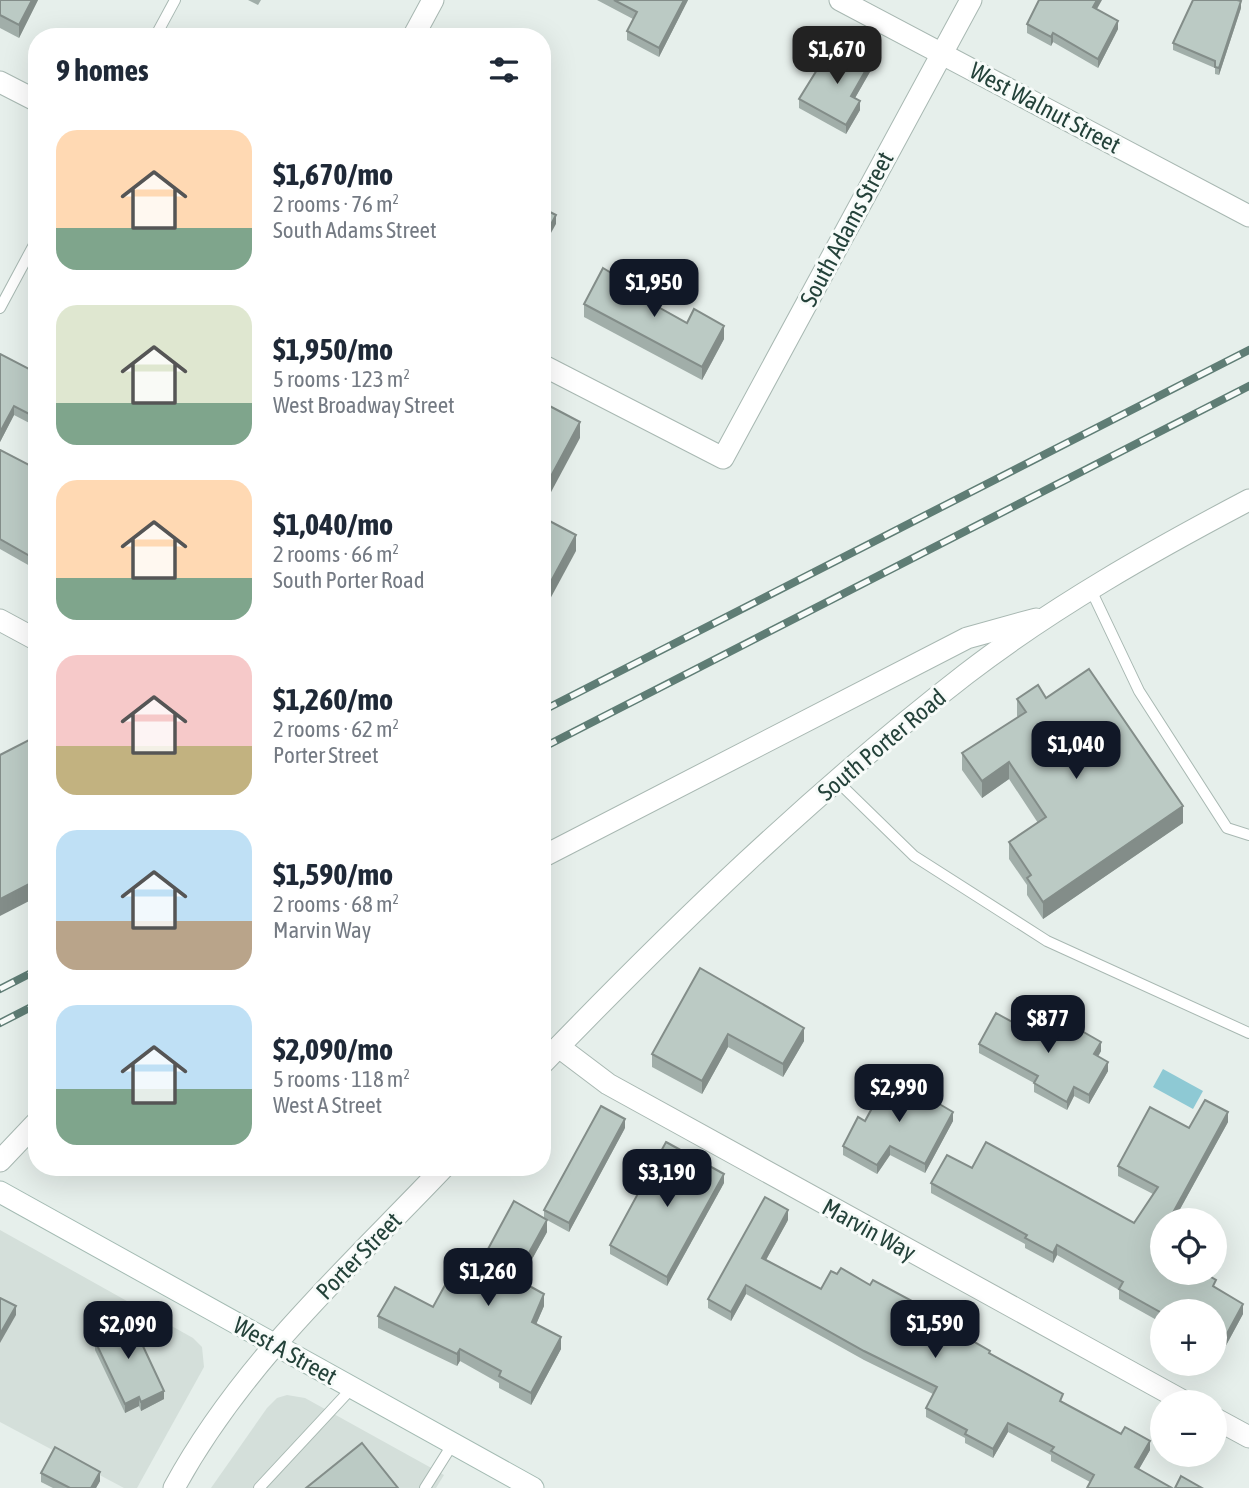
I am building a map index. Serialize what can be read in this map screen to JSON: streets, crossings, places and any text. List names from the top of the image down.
{
  "streets": {
    "street": [
      "West Walnut Street",
      "South Adams Street",
      "South Porter Road",
      "Marvin Way",
      "Porter Street",
      "West A Street"
    ]
  },
  "crossings": [
    ["West Walnut Street", "South Adams Street"],
    ["South Porter Road", "Marvin Way"],
    ["Porter Street", "West A Street"]
  ],
  "page": {
    "price": [
      "$1,670",
      "$1,950",
      "$1,040",
      "$877",
      "$2,990",
      "$3,190",
      "$1,260",
      "$1,590",
      "$2,090"
    ],
    "heading": "9 homes",
    "list": [
      {
        "name": "$1,670/mo",
        "note": "2 rooms · 76 m² · South Adams Street"
      },
      {
        "name": "$1,950/mo",
        "note": "5 rooms · 123 m² · West Broadway Street"
      },
      {
        "name": "$1,040/mo",
        "note": "2 rooms · 66 m² · South Porter Road"
      },
      {
        "name": "$1,260/mo",
        "note": "2 rooms · 62 m² · Porter Street"
      },
      {
        "name": "$1,590/mo",
        "note": "2 rooms · 68 m² · Marvin Way"
      },
      {
        "name": "$2,090/mo",
        "note": "5 rooms · 118 m² · West A Street"
      }
    ],
    "map_buttons": ["+", "−"]
  }
}
